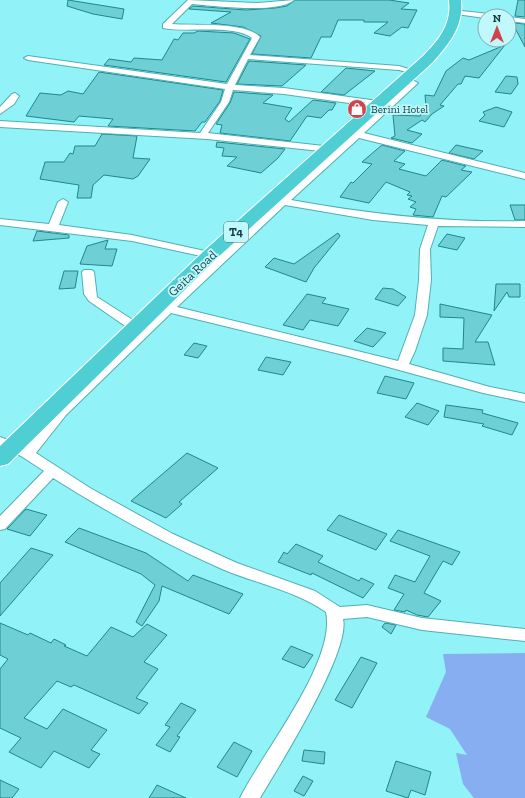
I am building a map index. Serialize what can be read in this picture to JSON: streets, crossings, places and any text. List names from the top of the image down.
{
  "streets": {
    "highway": ["T4", "Geita Road"]
  },
  "places": {
    "shop": ["Berini Hotel"]
  },
  "north": "top"
}
